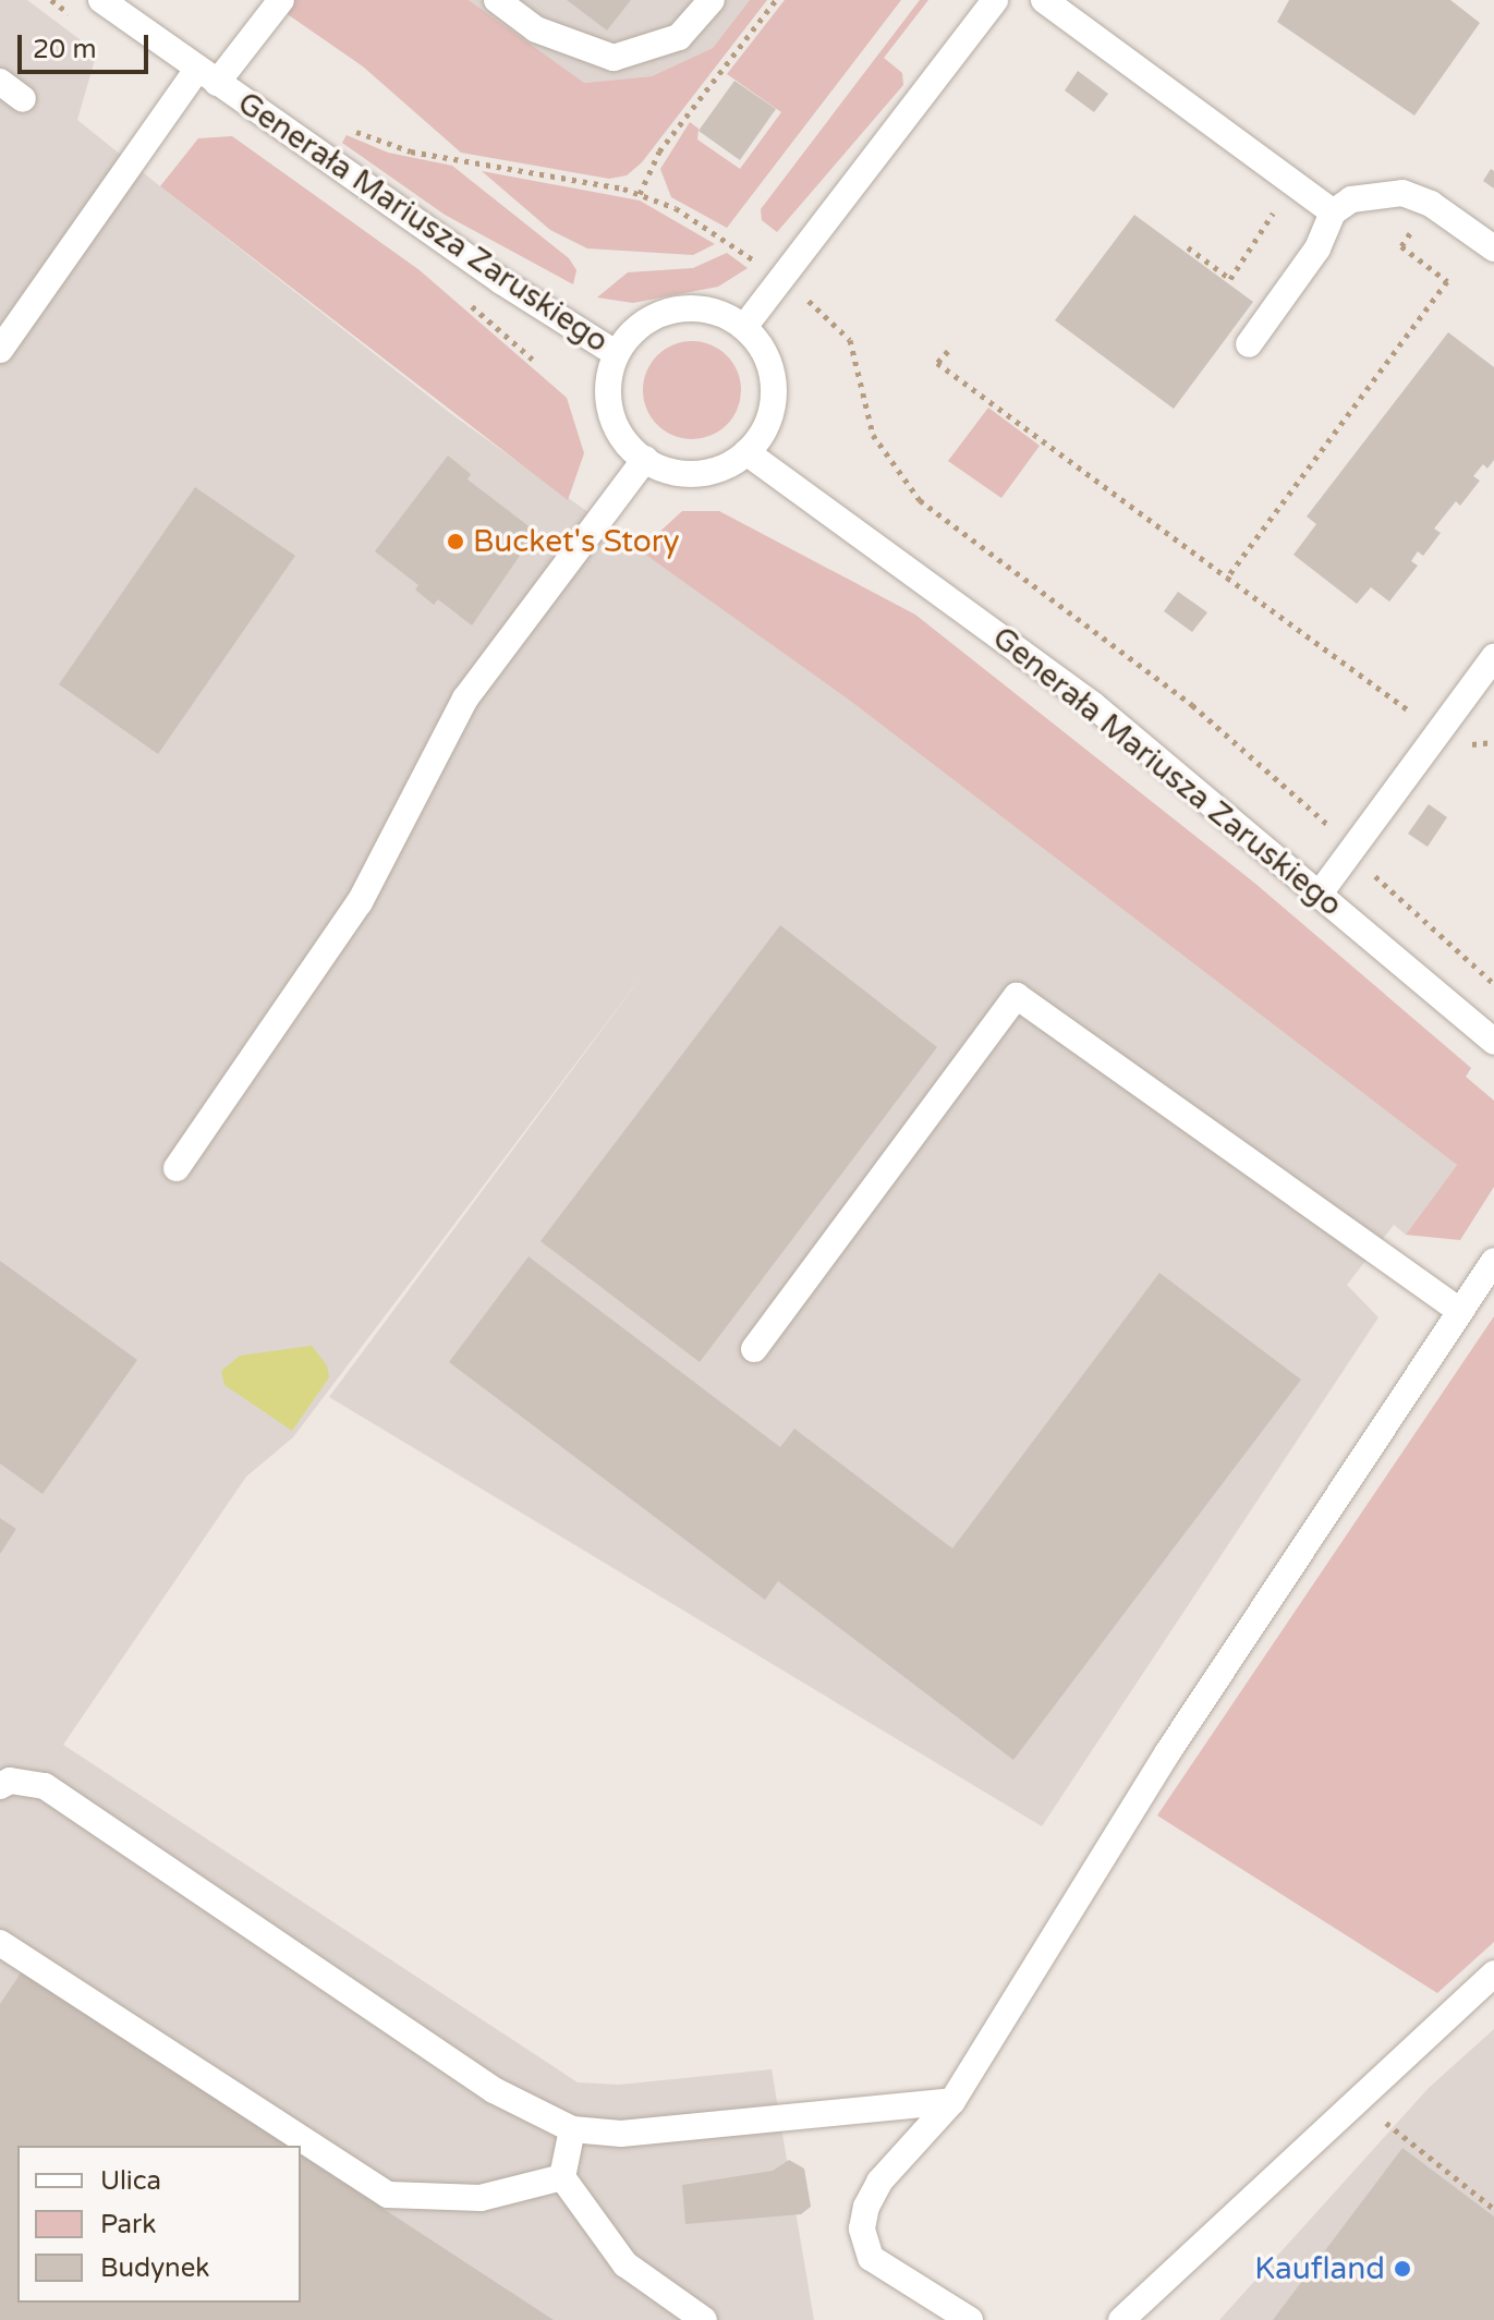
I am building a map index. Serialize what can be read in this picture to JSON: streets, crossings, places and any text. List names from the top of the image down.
{
  "streets": {
    "street": ["Generała Mariusza Zaruskiego"]
  },
  "places": ["Bucket's Story", "Kaufland"],
  "legend": ["Ulica", "Park", "Budynek"],
  "scale_bar": "20 m"
}
